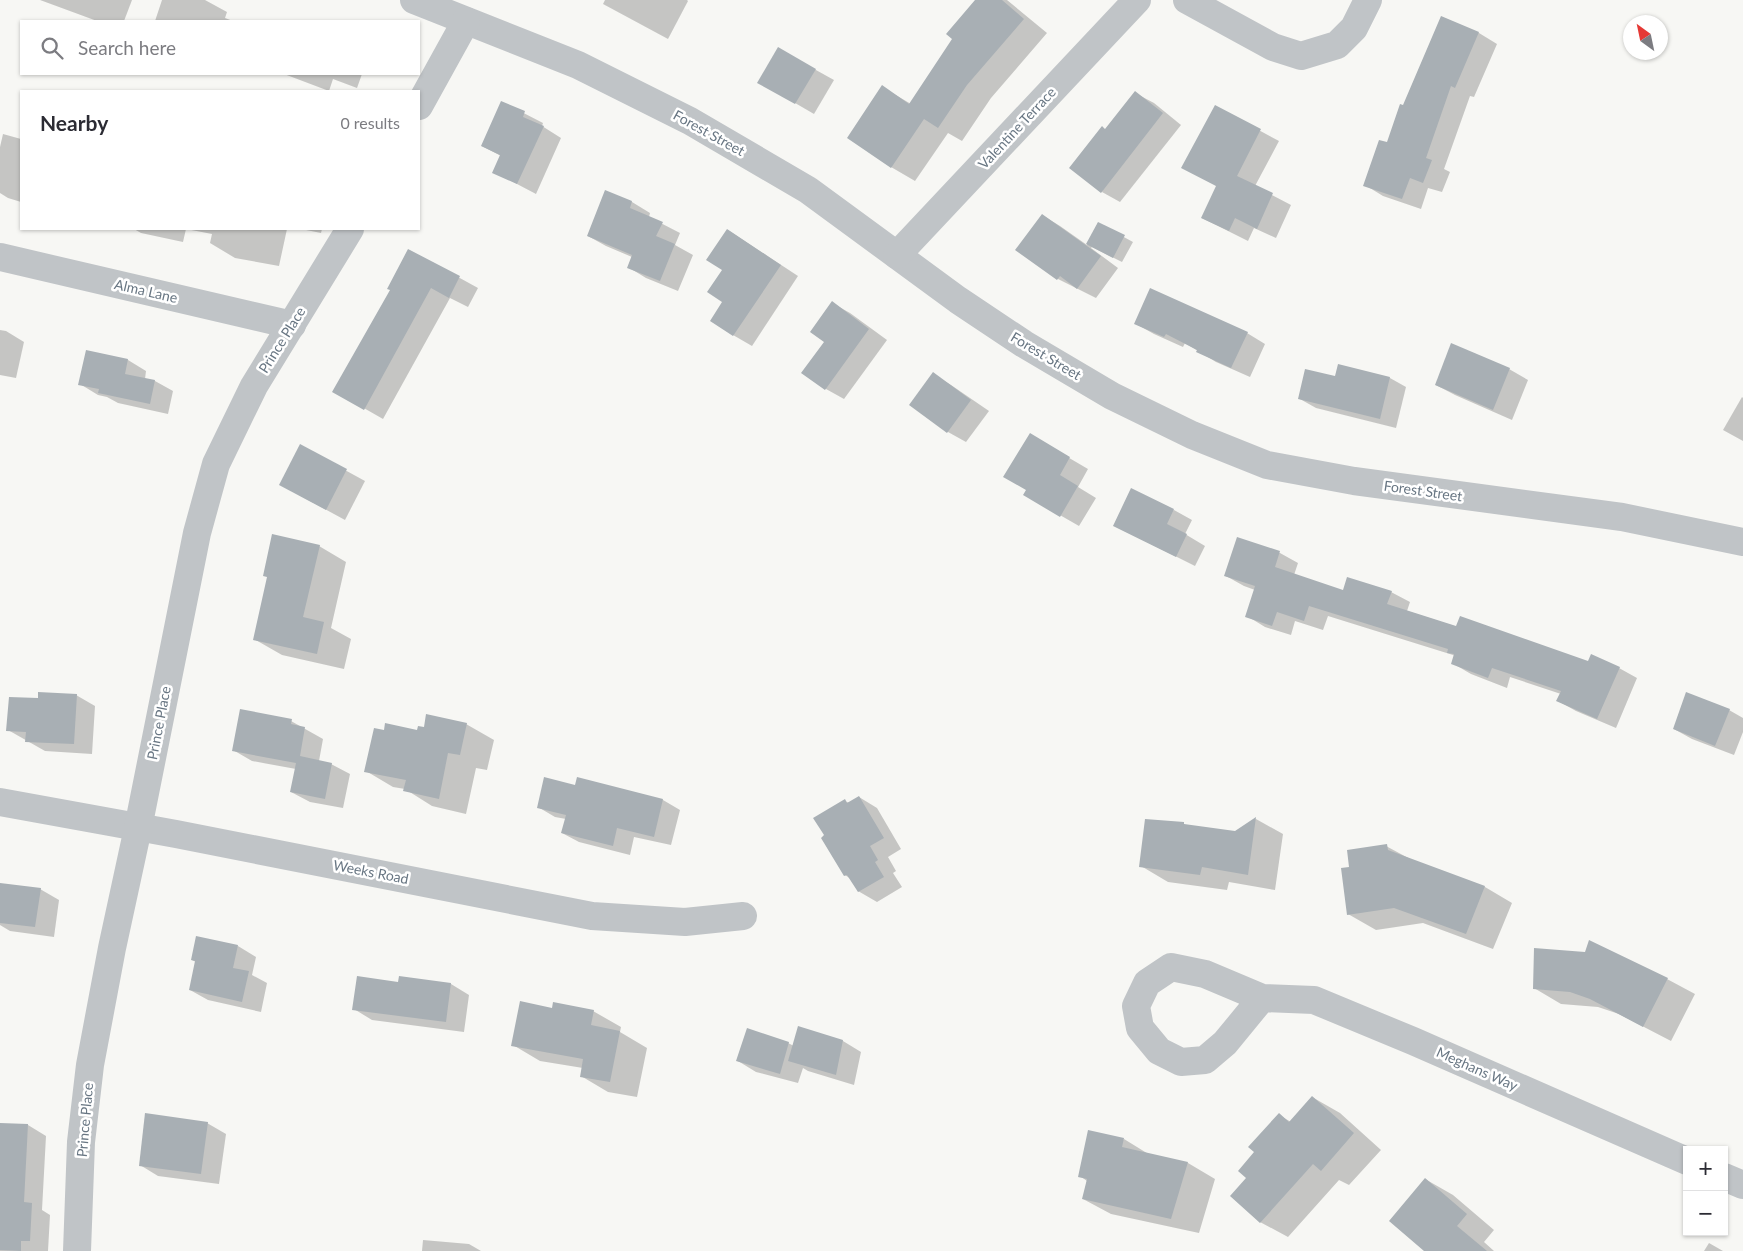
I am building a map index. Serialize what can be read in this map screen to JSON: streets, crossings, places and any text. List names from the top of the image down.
{
  "streets": {
    "street": [
      "Valentine Terrace",
      "Forest Street",
      "Alma Lane",
      "Prince Place",
      "Weeks Road",
      "Meghans Way"
    ]
  },
  "crossings": [
    ["Valentine Terrace", "Forest Street"],
    ["Alma Lane", "Prince Place"],
    ["Prince Place", "Weeks Road"]
  ],
  "north": "top left",
  "page": {
    "search": "Search here",
    "heading": ["Nearby", "0 results"],
    "map_buttons": ["+", "−"]
  }
}
